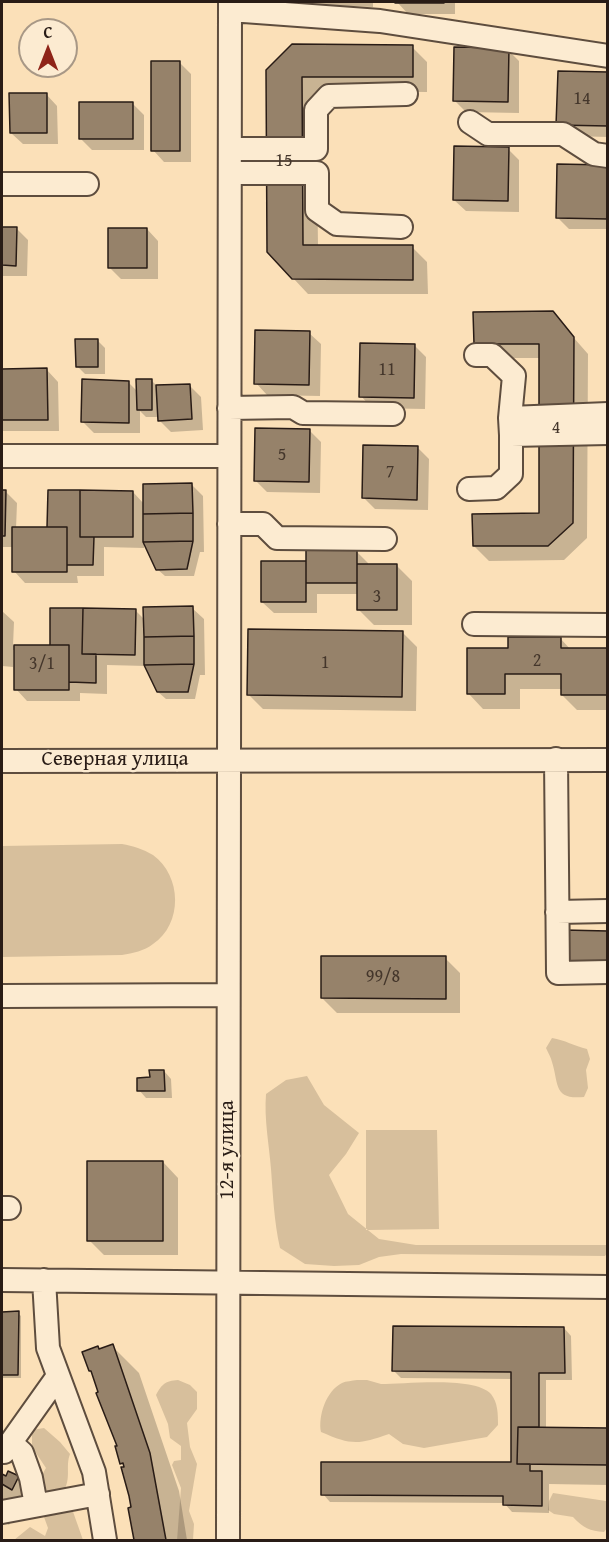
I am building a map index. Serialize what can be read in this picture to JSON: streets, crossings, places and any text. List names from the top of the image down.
{
  "streets": {
    "street": ["Северная улица", "12-я улица"]
  },
  "crossings": [
    ["Северная улица", "12-я улица"]
  ],
  "house_numbers": [
    "14",
    "15",
    "11",
    "4",
    "5",
    "7",
    "3",
    "2",
    "1",
    "3/1",
    "99/8"
  ],
  "north": "top"
}
